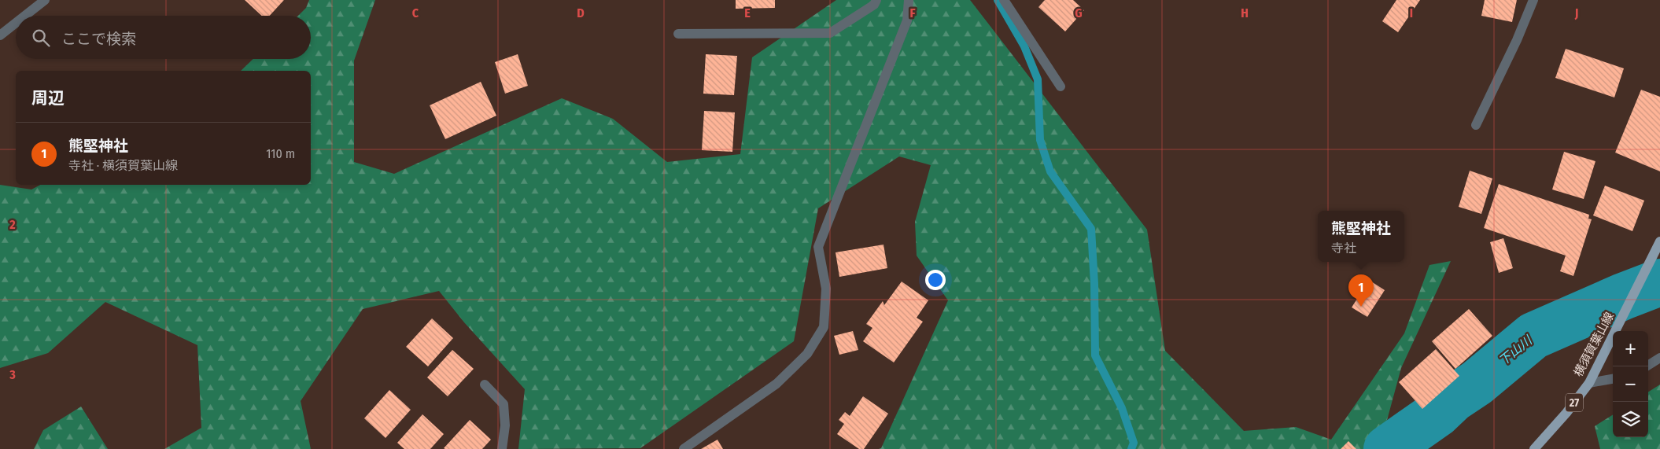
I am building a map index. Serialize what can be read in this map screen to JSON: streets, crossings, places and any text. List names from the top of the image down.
{
  "streets": {
    "main road": ["横須賀葉山線", "27"]
  },
  "water": ["下山川"],
  "page": {
    "search": "ここで検索",
    "heading": "周辺",
    "list": [
      {
        "mark": "1",
        "name": "熊堅神社",
        "note": "寺社 · 横須賀葉山線",
        "value": "110 m"
      }
    ],
    "popup": ["熊堅神社", "寺社"],
    "pins": "1",
    "map_buttons": ["+", "−"]
  },
  "grid": {
    "columns": [
      "C",
      "D",
      "E",
      "F",
      "G",
      "H",
      "I",
      "J"
    ],
    "rows": ["2", "3"]
  }
}
